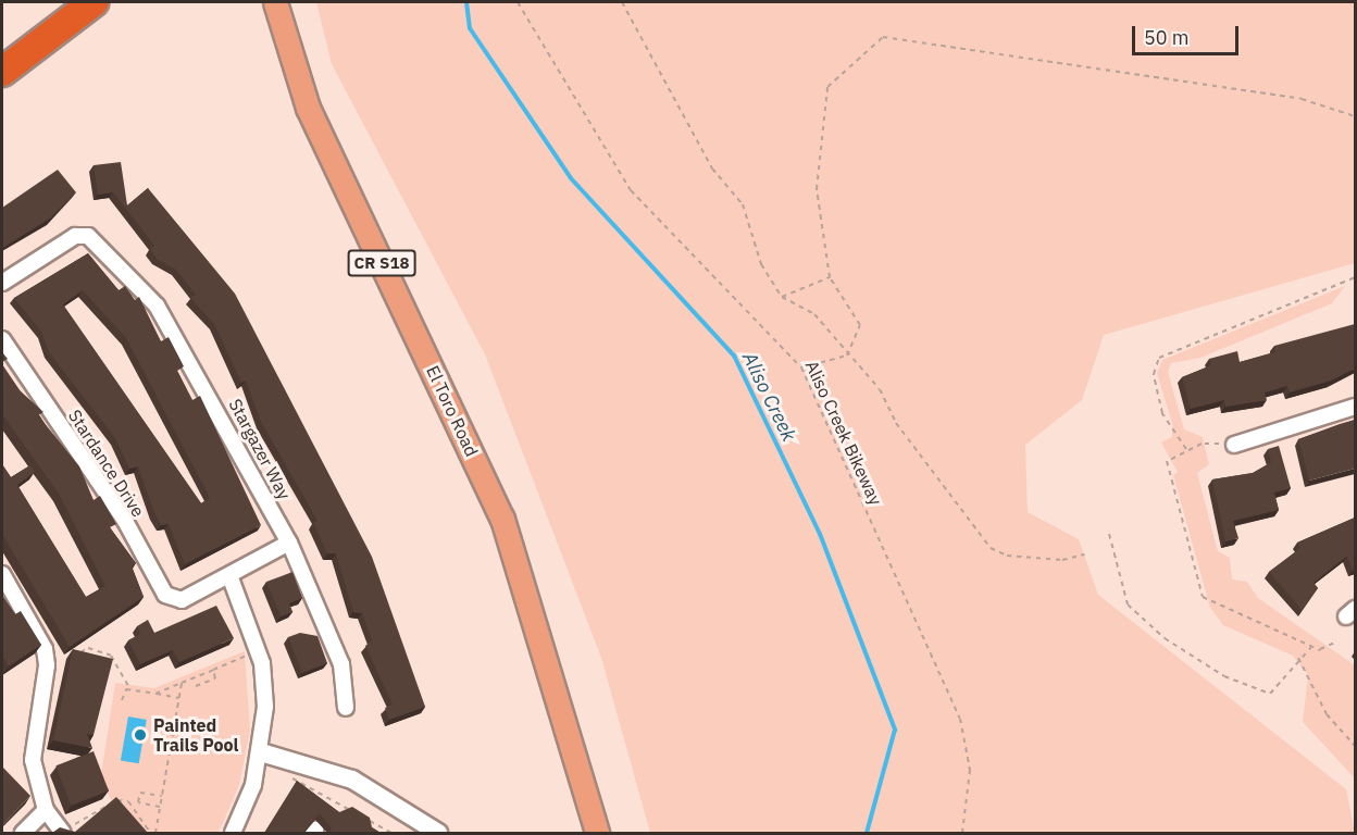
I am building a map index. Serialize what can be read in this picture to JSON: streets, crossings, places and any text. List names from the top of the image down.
{
  "streets": {
    "main road": ["CR S18", "El Toro Road"],
    "street": ["Stargazer Way", "Stardance Drive"],
    "path": ["Aliso Creek Bikeway"]
  },
  "water": ["Aliso Creek"],
  "places": ["Painted Trails Pool"],
  "scale_bar": "50 m"
}
